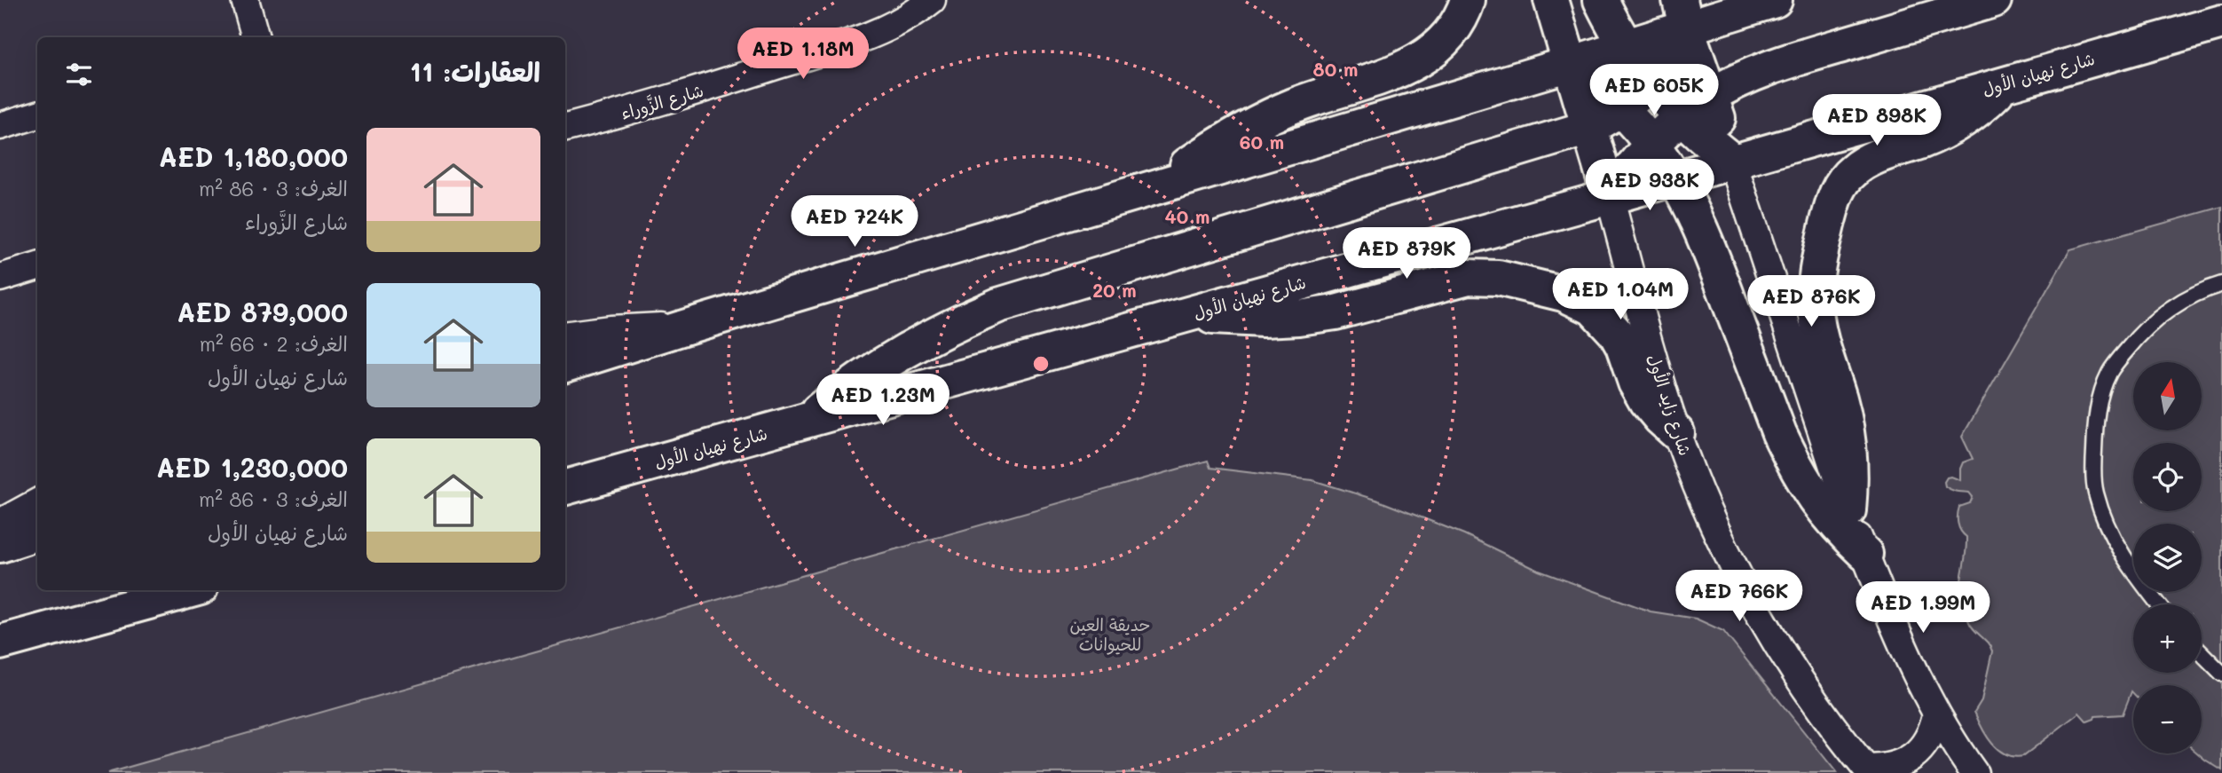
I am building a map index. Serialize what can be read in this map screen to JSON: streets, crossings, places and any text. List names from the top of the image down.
{
  "streets": {
    "main road": ["شارع نهيان الأول", "شارع زايد الأول"],
    "street": ["شارع الزَّوراء"]
  },
  "crossings": [
    ["شارع نهيان الأول", "شارع زايد الأول"]
  ],
  "parks": ["حديقة العين للحيوانات"],
  "north": "top",
  "page": {
    "price": [
      "AED 1.18M",
      "AED 605K",
      "AED 898K",
      "AED 938K",
      "AED 724K",
      "AED 879K",
      "AED 1.04M",
      "AED 876K",
      "AED 1.23M",
      "AED 766K",
      "AED 1.99M"
    ],
    "heading": "العقارات: 11",
    "list": [
      {
        "name": "AED 1,180,000",
        "note": "الغرف: 3 · 86 m² · شارع الزَّوراء"
      },
      {
        "name": "AED 879,000",
        "note": "الغرف: 2 · 66 m² · شارع نهيان الأول"
      },
      {
        "name": "AED 1,230,000",
        "note": "الغرف: 3 · 86 m² · شارع نهيان الأول"
      }
    ],
    "map_buttons": ["+", "−"]
  },
  "rings": [
    "80 m",
    "60 m",
    "40 m",
    "20 m"
  ]
}
